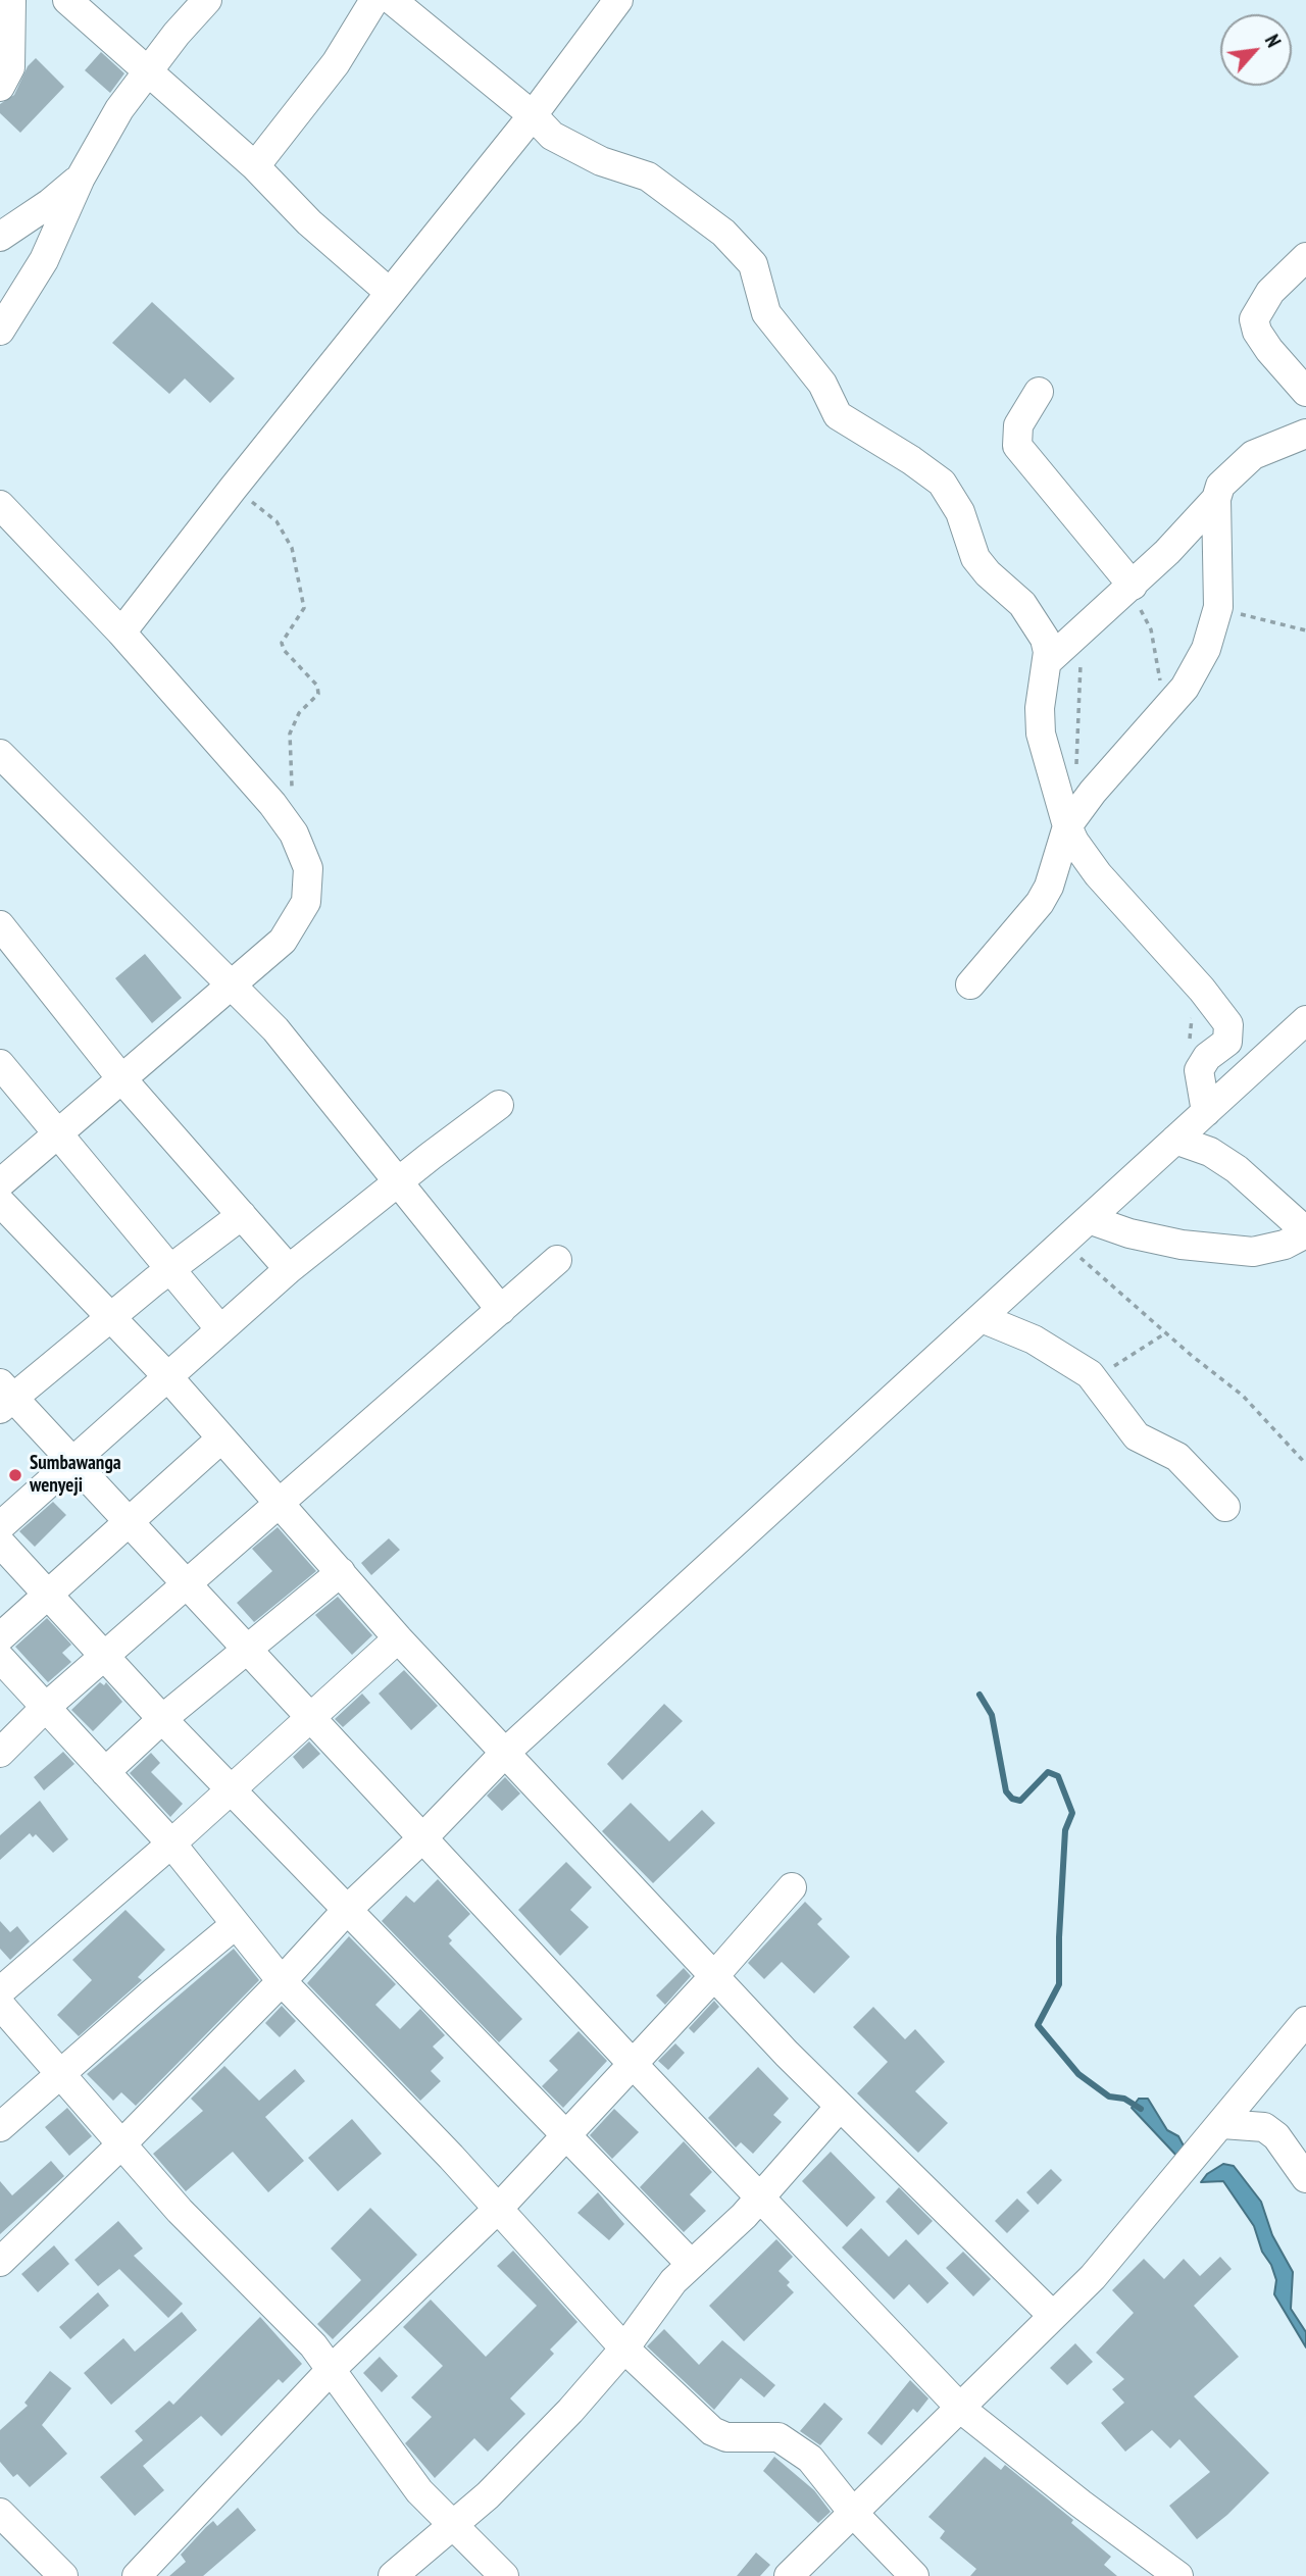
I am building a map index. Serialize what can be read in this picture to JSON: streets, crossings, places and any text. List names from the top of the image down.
{
  "places": ["Sumbawanga wenyeji"],
  "north": "top right"
}
